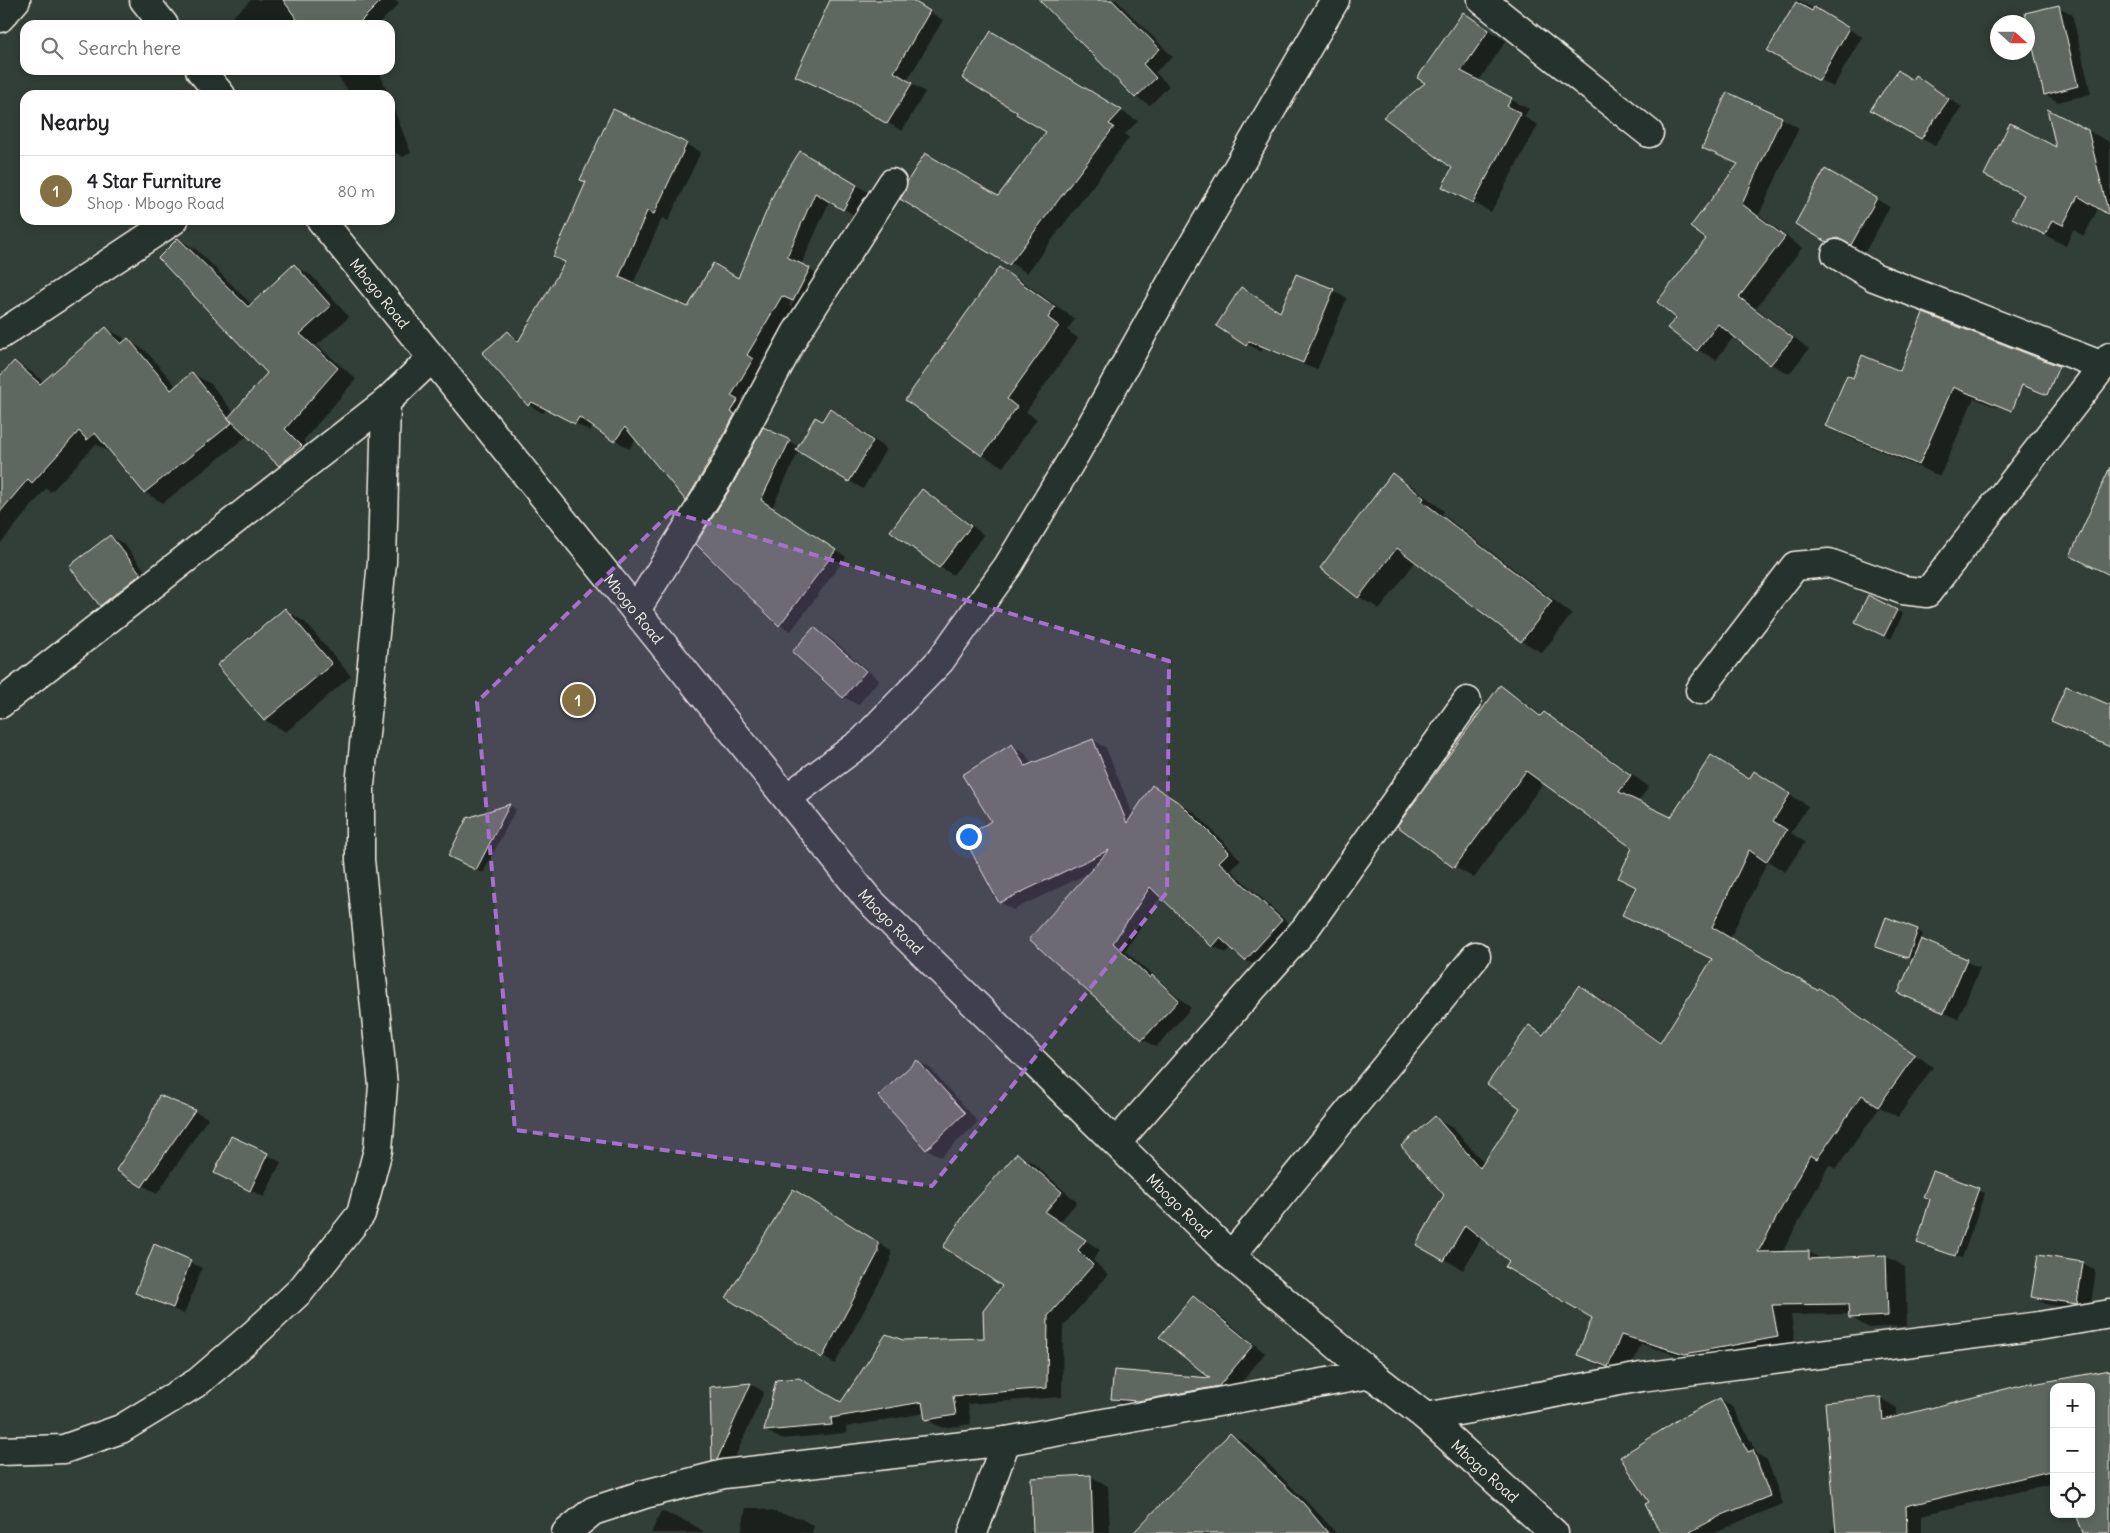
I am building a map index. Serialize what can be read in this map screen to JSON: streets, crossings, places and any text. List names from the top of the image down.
{
  "streets": {
    "street": ["Mbogo Road"]
  },
  "north": "right",
  "page": {
    "search": "Search here",
    "heading": "Nearby",
    "list": [
      {
        "mark": "1",
        "name": "4 Star Furniture",
        "note": "Shop · Mbogo Road",
        "value": "80 m"
      }
    ],
    "pins": "1",
    "map_buttons": ["+", "−"]
  }
}
